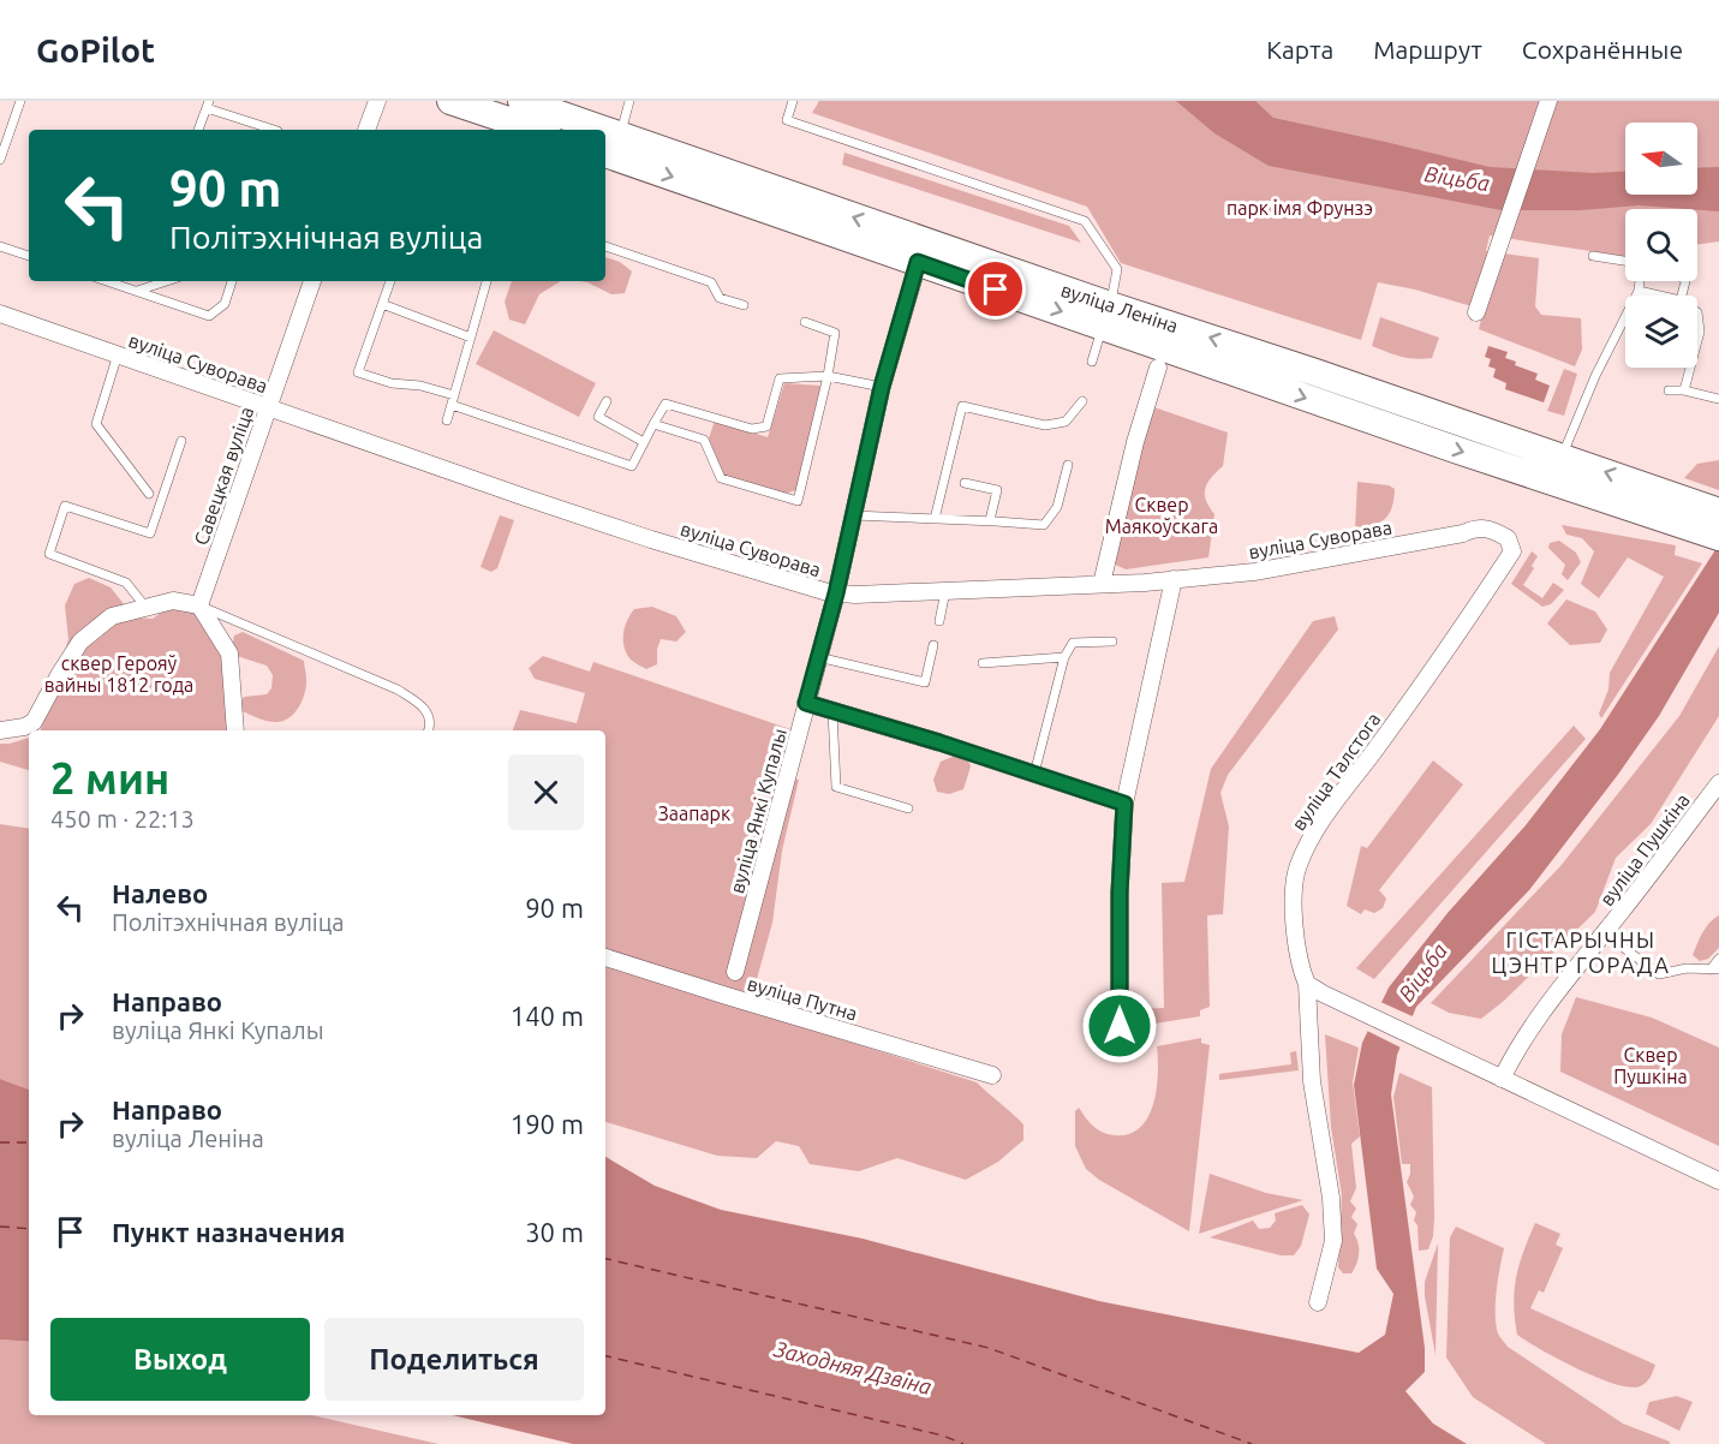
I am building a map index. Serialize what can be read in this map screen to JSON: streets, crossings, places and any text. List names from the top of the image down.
{
  "streets": {
    "main road": ["вуліца Леніна"],
    "street": [
      "вуліца Суворава",
      "Савецкая вуліца",
      "вуліца Талстога",
      "вуліца Янкі Купалы",
      "вуліца Пушкіна",
      "вуліца Путна"
    ]
  },
  "crossings": [
    ["вуліца Леніна", "вуліца Янкі Купалы"],
    ["вуліца Суворава", "Савецкая вуліца"],
    ["вуліца Суворава", "вуліца Талстога"],
    ["вуліца Суворава", "вуліца Янкі Купалы"]
  ],
  "districts": ["ГІСТАРЫЧНЫ ЦЭНТР ГОРАДА"],
  "water": ["Віцьба", "Заходняя Дзвіна"],
  "parks": [
    "парк імя Фрунзэ",
    "Сквер Маякоўскага",
    "сквер Герояў вайны 1812 года",
    "Заапарк",
    "Сквер Пушкіна"
  ],
  "north": "left",
  "page": {
    "header": "GoPilot",
    "nav": ["Карта", "Маршрут", "Сохранённые"],
    "turn": ["90 m", "Політэхнічная вуліца"],
    "heading": ["2 мин", "450 m · 22:13"],
    "list": [
      {
        "name": "Налево",
        "note": "Політэхнічная вуліца",
        "value": "90 m"
      },
      {
        "name": "Направо",
        "note": "вуліца Янкі Купалы",
        "value": "140 m"
      },
      {
        "name": "Направо",
        "note": "вуліца Леніна",
        "value": "190 m"
      },
      {
        "name": "Пункт назначения",
        "value": "30 m"
      }
    ],
    "buttons": ["Выход", "Поделиться"]
  }
}
